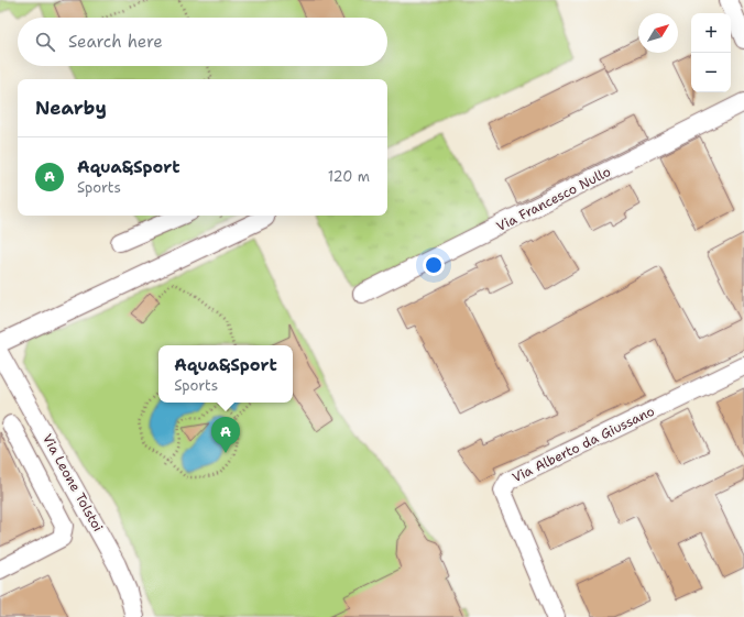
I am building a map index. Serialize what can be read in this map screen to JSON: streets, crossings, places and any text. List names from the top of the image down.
{
  "streets": {
    "street": ["Via Francesco Nullo", "Via Alberto da Giussano", "Via Leone Tolstoi"]
  },
  "north": "top right",
  "page": {
    "map_buttons": ["+", "−"],
    "search": "Search here",
    "heading": "Nearby",
    "list": [
      {
        "mark": "A",
        "name": "Aqua&Sport",
        "note": "Sports",
        "value": "120 m"
      }
    ],
    "popup": ["Aqua&Sport", "Sports"],
    "pins": "A"
  }
}
